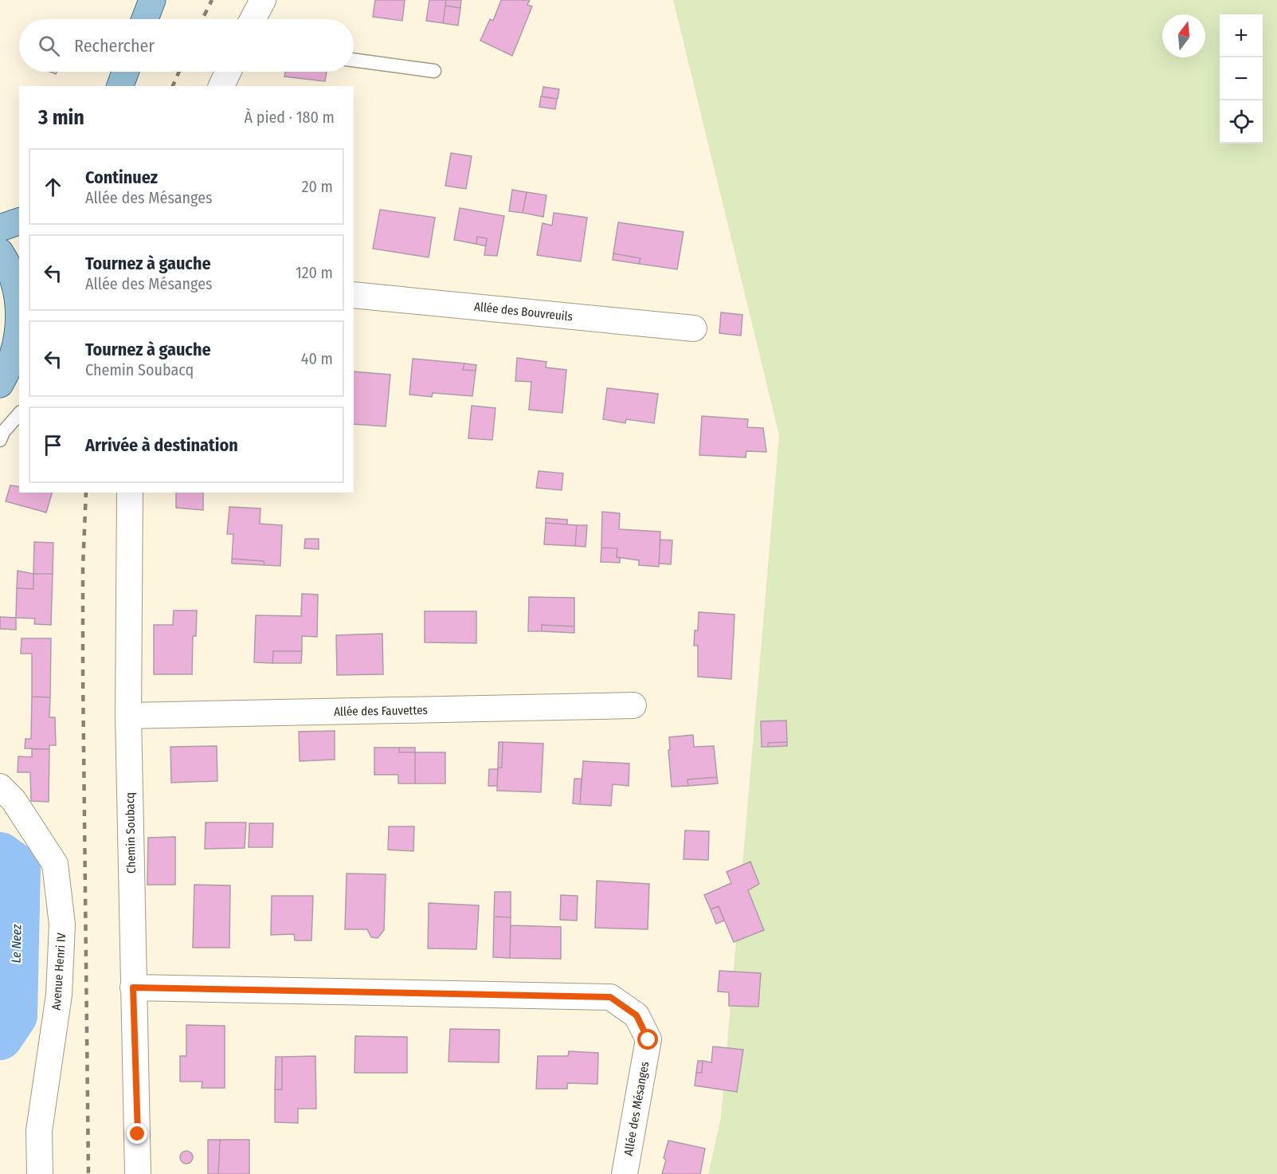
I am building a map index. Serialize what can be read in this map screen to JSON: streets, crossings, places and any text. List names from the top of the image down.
{
  "streets": {
    "street": [
      "Allée des Bouvreuils",
      "Allée des Fauvettes",
      "Chemin Soubacq",
      "Avenue Henri IV",
      "Allée des Mésanges"
    ]
  },
  "crossings": [
    ["Allée des Fauvettes", "Chemin Soubacq"],
    ["Chemin Soubacq", "Allée des Mésanges"]
  ],
  "water": ["Le Neez"],
  "north": "top",
  "page": {
    "map_buttons": ["+", "−"],
    "search": "Rechercher",
    "heading": ["3 min", "À pied · 180 m"],
    "list": [
      ["Continuez", "Allée des Mésanges", "20 m"],
      ["Tournez à gauche", "Allée des Mésanges", "120 m"],
      ["Tournez à gauche", "Chemin Soubacq", "40 m"],
      "Arrivée à destination"
    ]
  }
}
